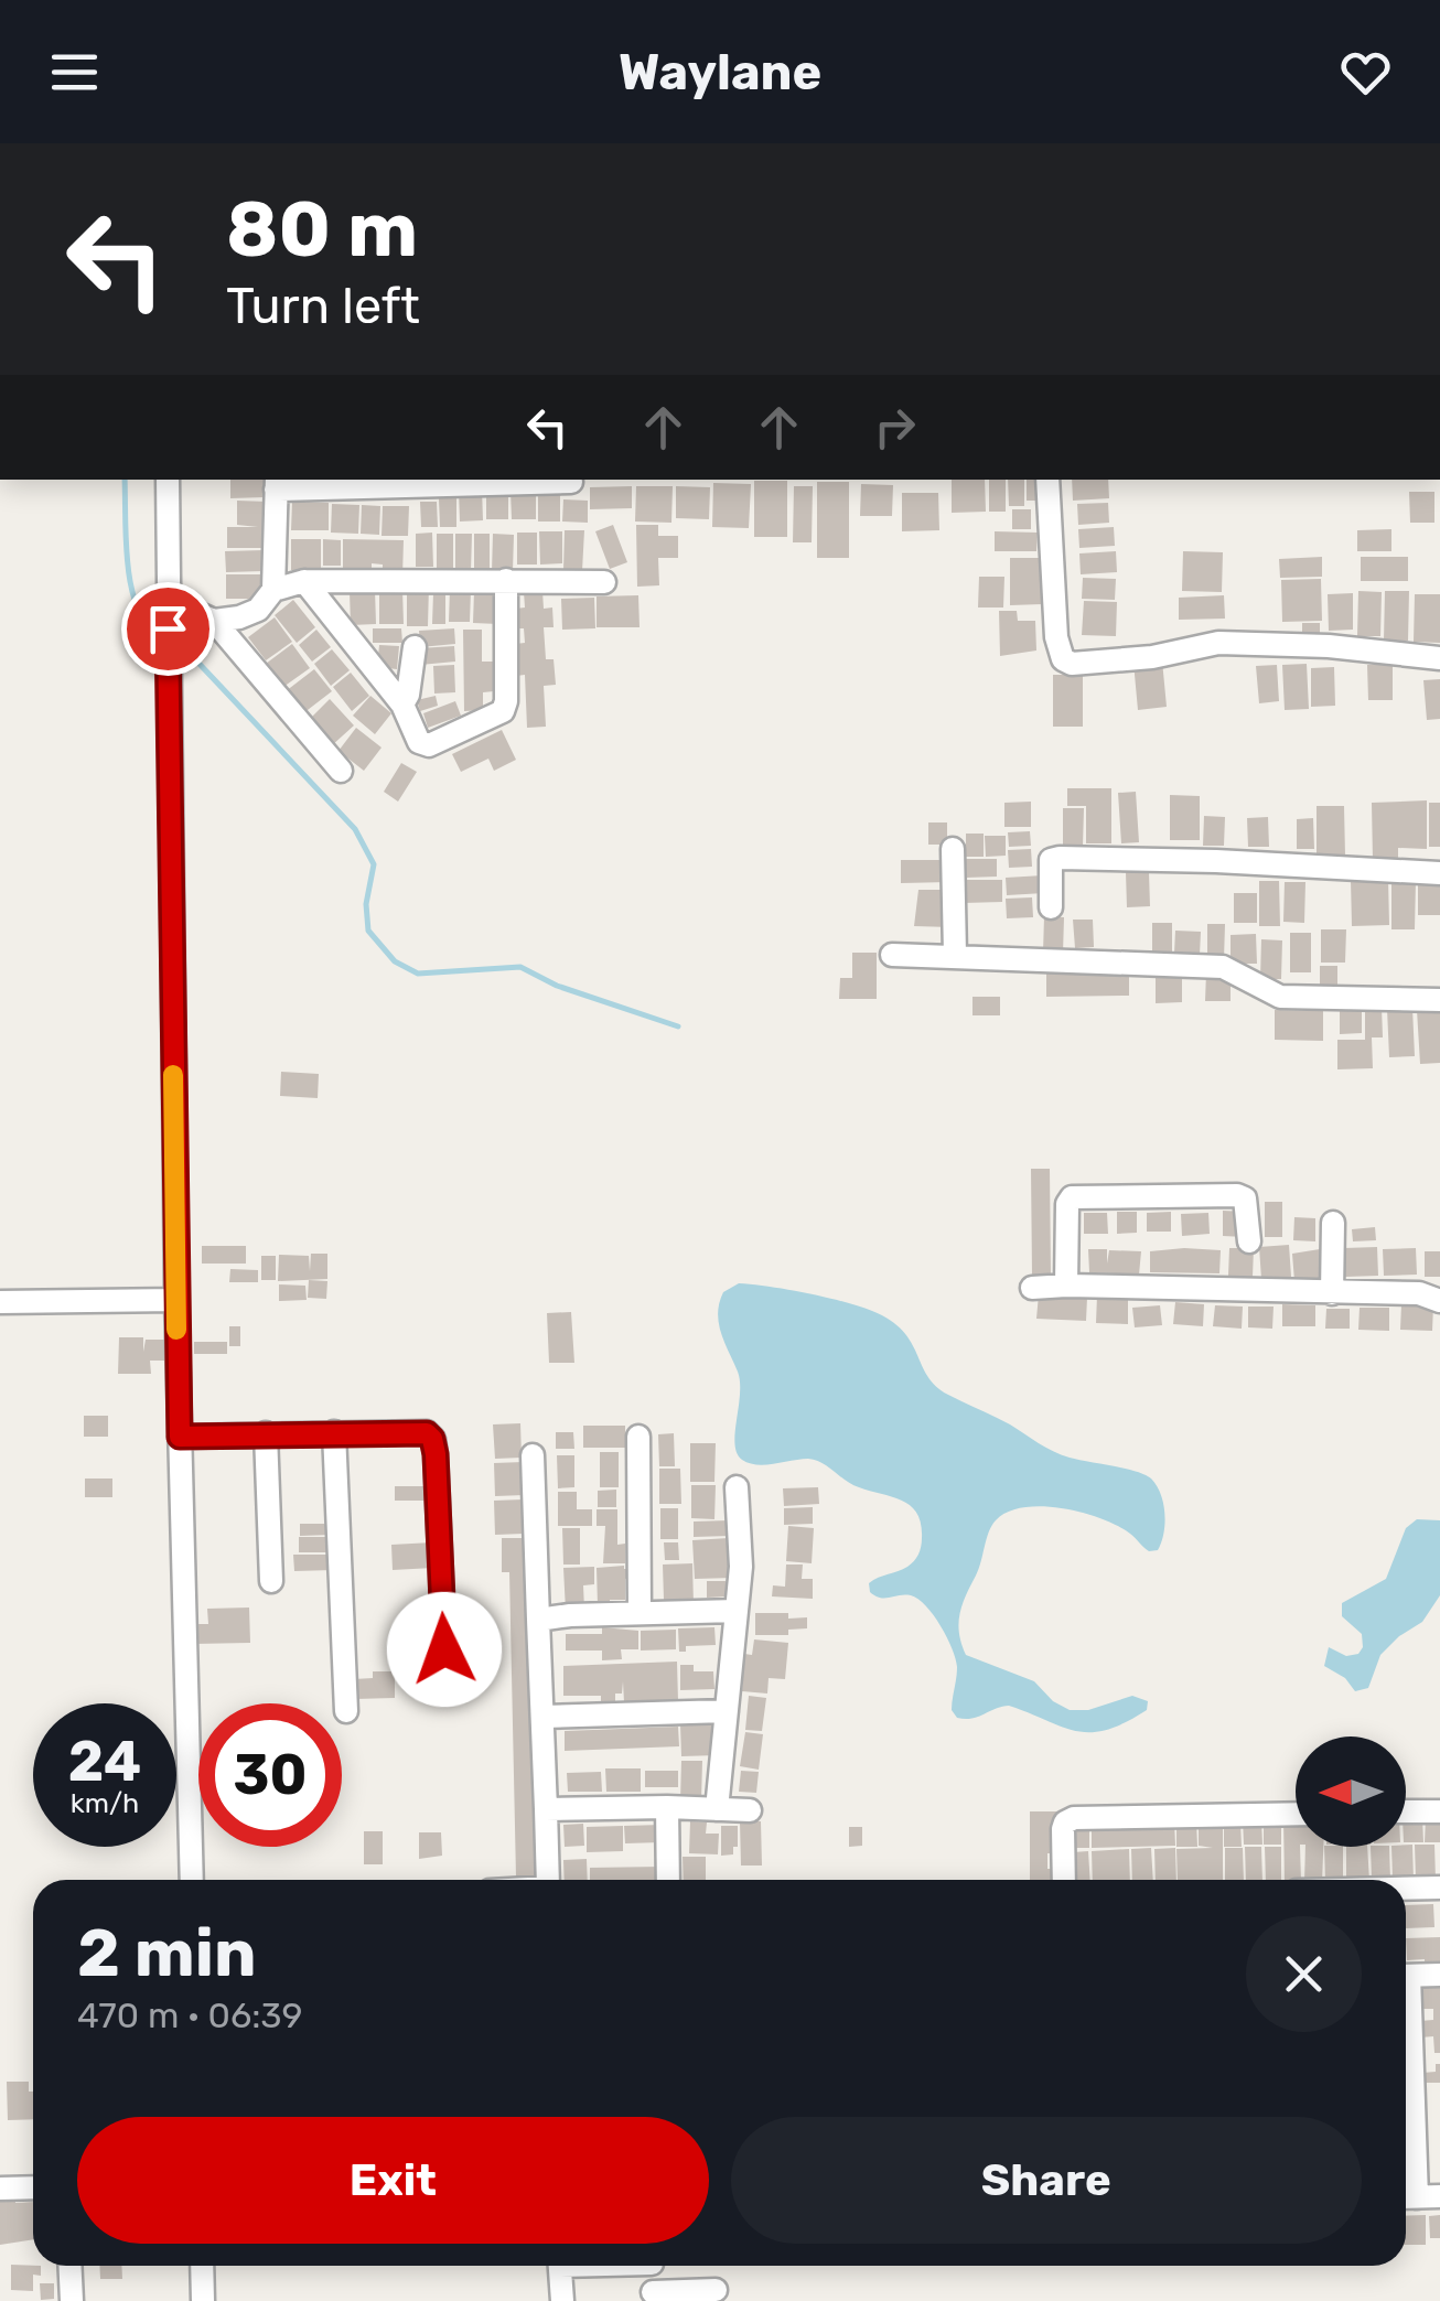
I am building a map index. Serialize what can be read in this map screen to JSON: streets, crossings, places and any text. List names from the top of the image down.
{
  "north": "left",
  "page": {
    "header": "Waylane",
    "turn": ["80 m", "Turn left"],
    "speed": "24 km/h",
    "limit": "30",
    "heading": ["2 min", "470 m · 06:39"],
    "buttons": ["Exit", "Share"]
  }
}
